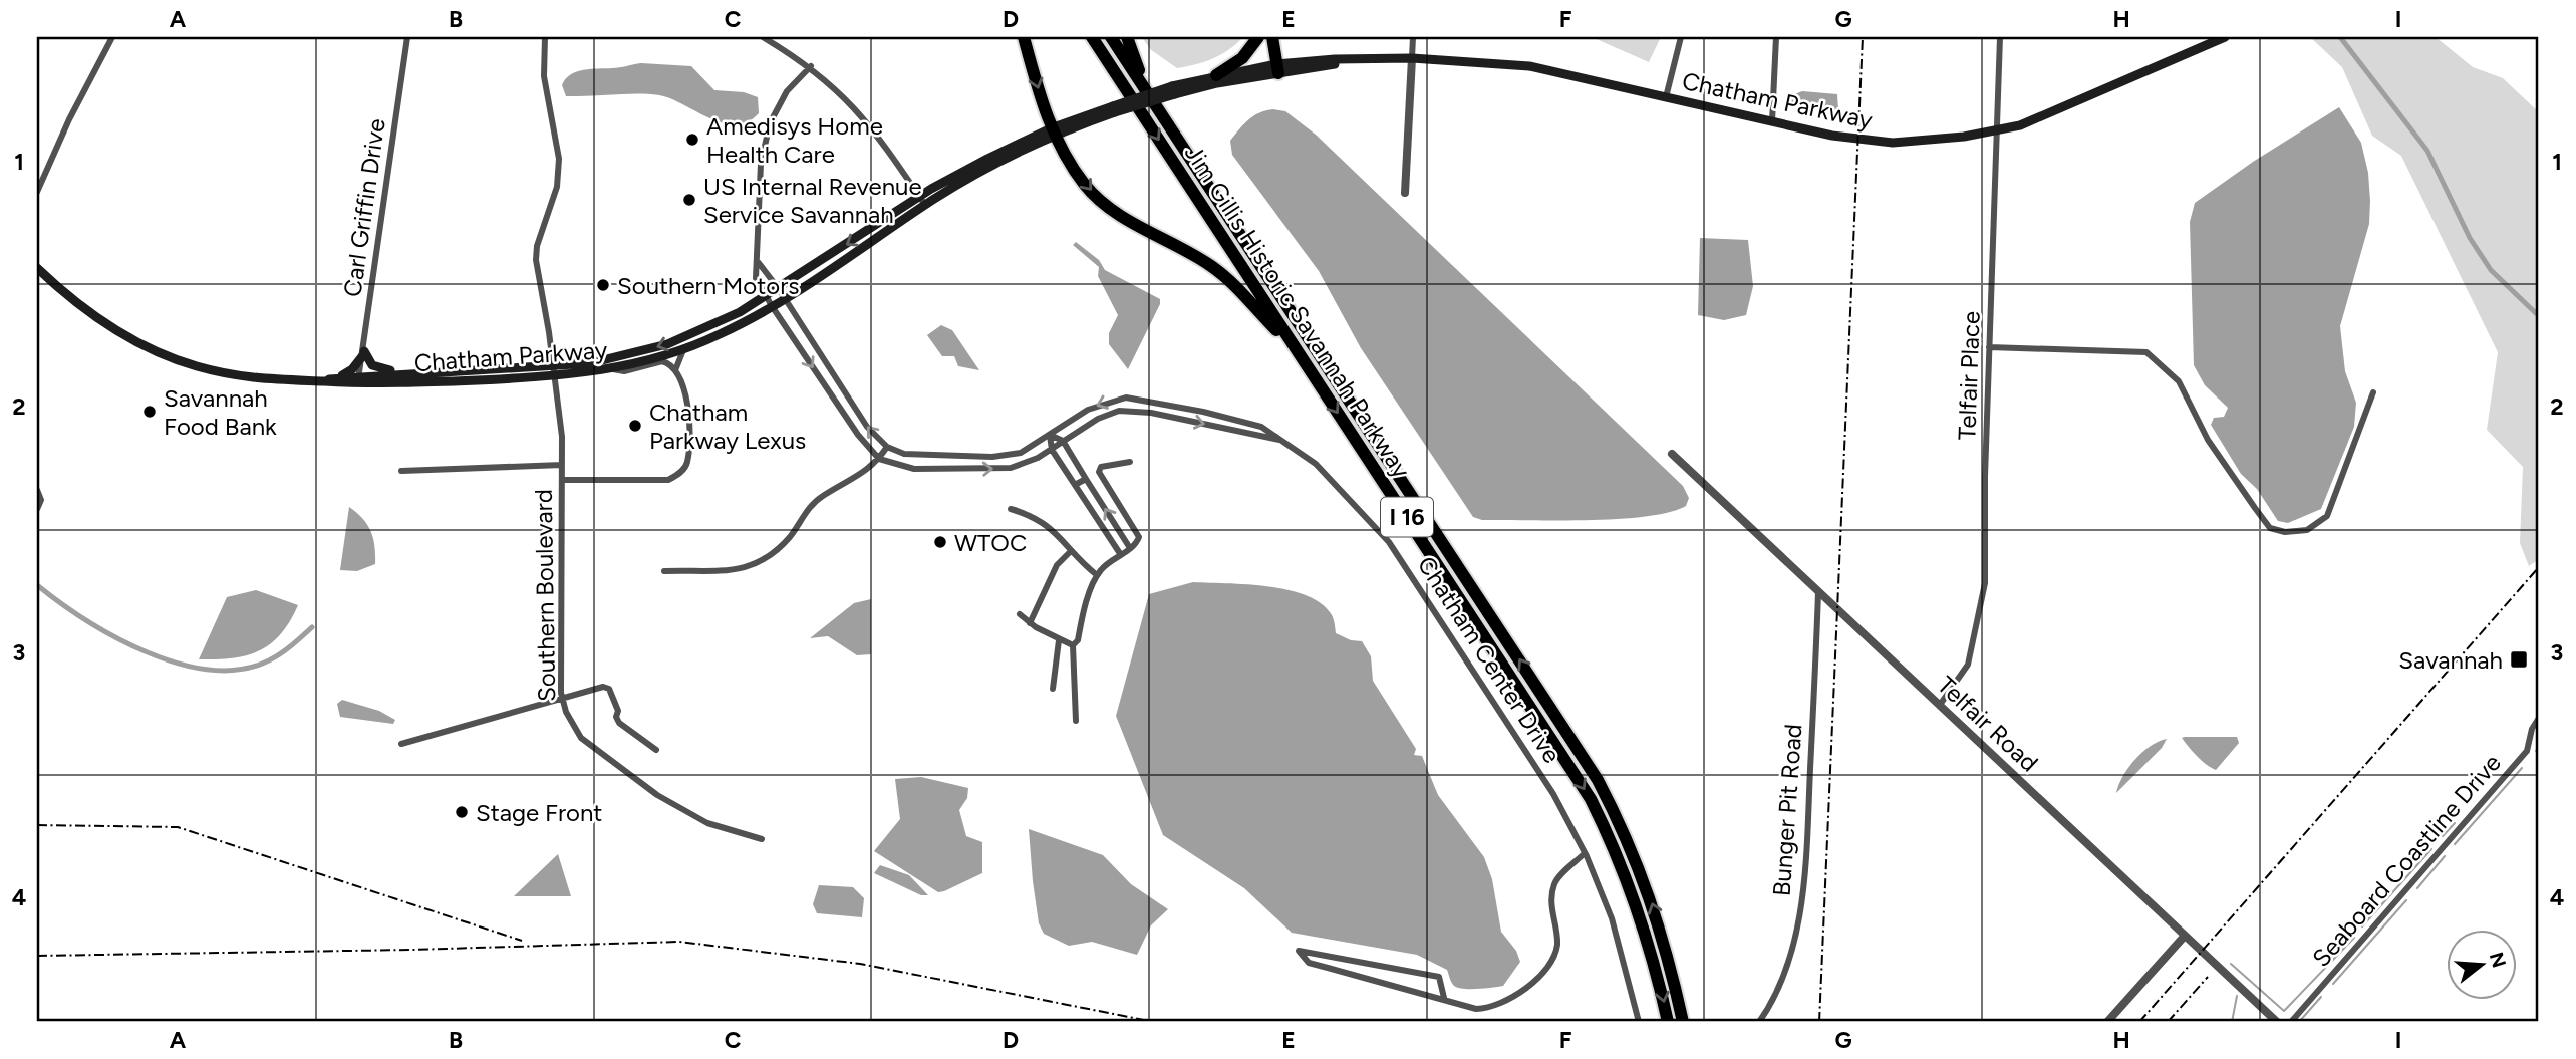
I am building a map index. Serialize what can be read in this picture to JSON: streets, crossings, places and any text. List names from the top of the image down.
{
  "streets": {
    "highway": ["Jim Gillis Historic Savannah Parkway", "I 16"],
    "main road": ["Chatham Parkway"],
    "street": [
      "Carl Griffin Drive",
      "Telfair Place",
      "Southern Boulevard",
      "Chatham Center Drive",
      "Telfair Road",
      "Bunger Pit Road",
      "Seaboard Coastline Drive"
    ]
  },
  "crossings": [
    ["Chatham Parkway", "Carl Griffin Drive"],
    ["Chatham Parkway", "Telfair Place"],
    ["Chatham Parkway", "Southern Boulevard"],
    ["Telfair Place", "Telfair Road"],
    ["Telfair Road", "Bunger Pit Road"]
  ],
  "places": {
    "other": [
      "Amedisys Home Health Care",
      "US Internal Revenue Service Savannah",
      "Southern Motors",
      "Savannah Food Bank",
      "Chatham Parkway Lexus",
      "WTOC",
      "Stage Front"
    ],
    "transit": ["Savannah"]
  },
  "north": "right",
  "grid": {
    "columns": [
      "A",
      "B",
      "C",
      "D",
      "E",
      "F",
      "G",
      "H",
      "I"
    ],
    "rows": [
      "1",
      "2",
      "3",
      "4"
    ]
  }
}
